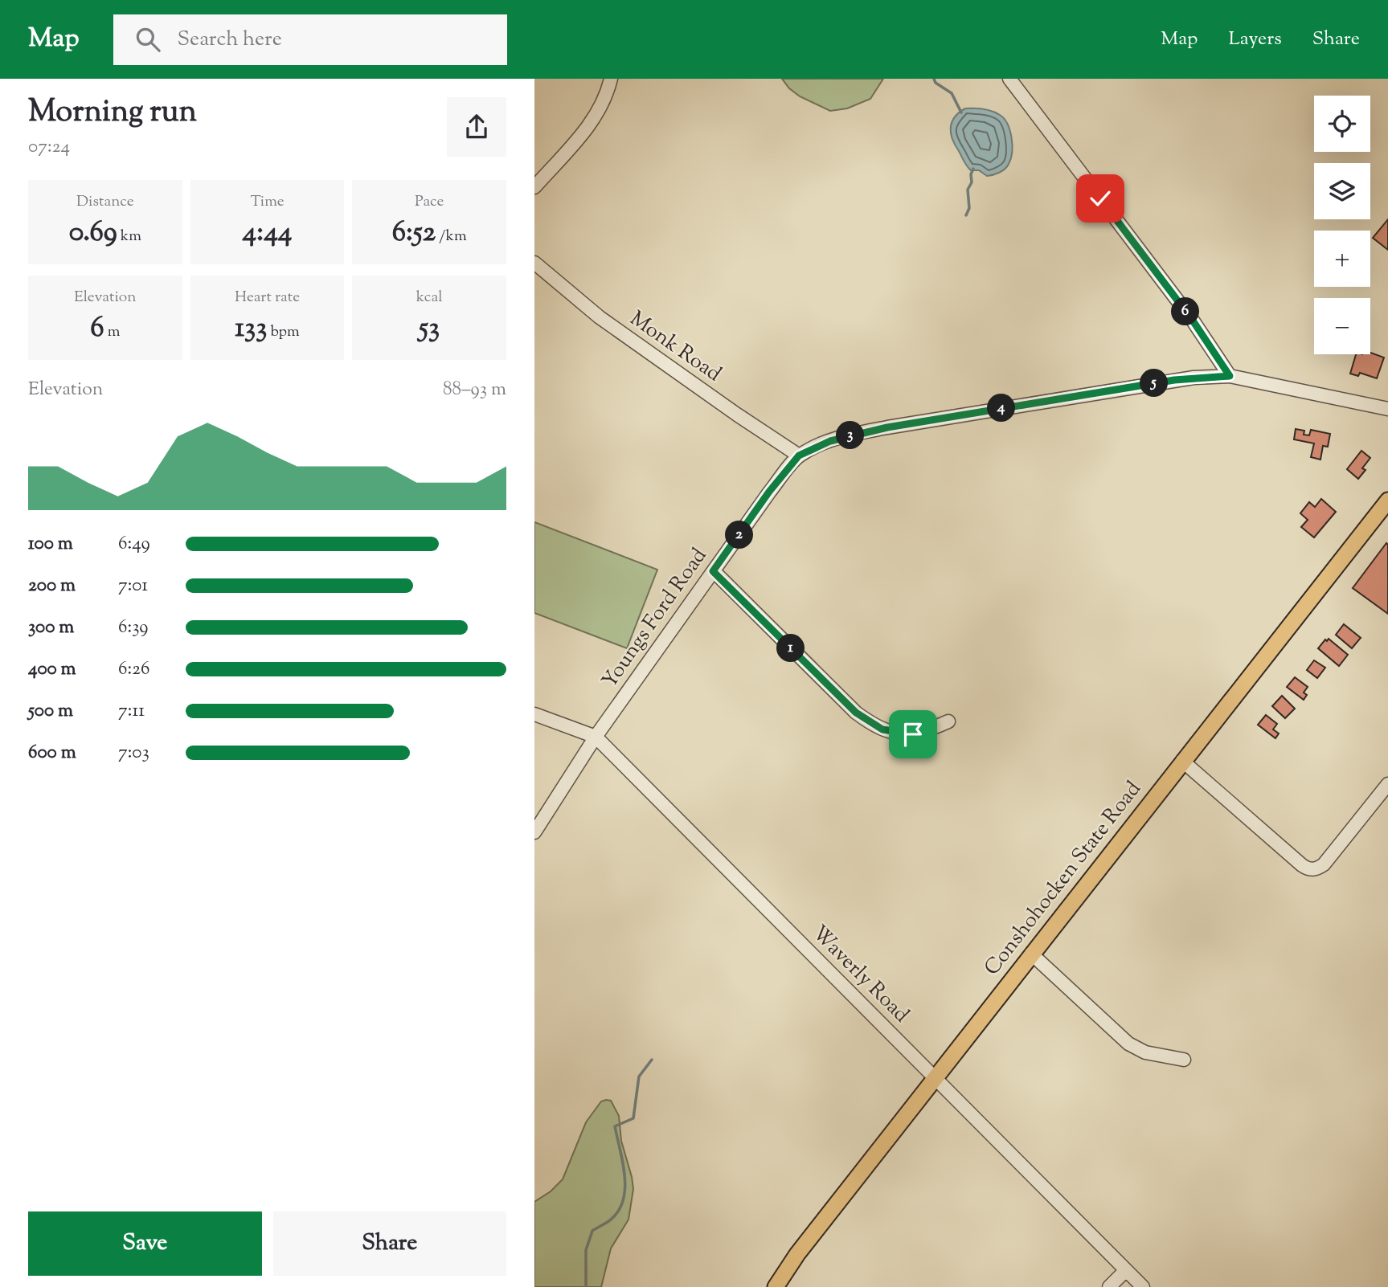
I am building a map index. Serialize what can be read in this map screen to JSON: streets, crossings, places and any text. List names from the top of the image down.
{
  "streets": {
    "main road": ["Conshohocken State Road"],
    "street": ["Monk Road", "Youngs Ford Road", "Waverly Road"]
  },
  "crossings": [
    ["Monk Road", "Youngs Ford Road"],
    ["Youngs Ford Road", "Waverly Road"],
    ["Conshohocken State Road", "Waverly Road"]
  ],
  "page": {
    "header": "Map",
    "search": "Search here",
    "nav": ["Map", "Layers", "Share"],
    "heading": ["Morning run", "07:24"],
    "map_buttons": ["+", "−"],
    "stats": [
      ["Distance", "0.69 km"],
      ["Time", "4:44"],
      ["Pace", "6:52 /km"],
      ["Elevation", "6 m"],
      ["Heart rate", "133 bpm"],
      ["kcal", "53"]
    ],
    "pins": [
      "6",
      "5",
      "4",
      "3",
      "2",
      "1"
    ],
    "chart": ["Elevation", "88–93 m"],
    "list": [
      {
        "name": "100 m",
        "note": "6:49"
      },
      {
        "name": "200 m",
        "note": "7:01"
      },
      {
        "name": "300 m",
        "note": "6:39"
      },
      {
        "name": "400 m",
        "note": "6:26"
      },
      {
        "name": "500 m",
        "note": "7:11"
      },
      {
        "name": "600 m",
        "note": "7:03"
      }
    ],
    "buttons": ["Save", "Share"]
  }
}
